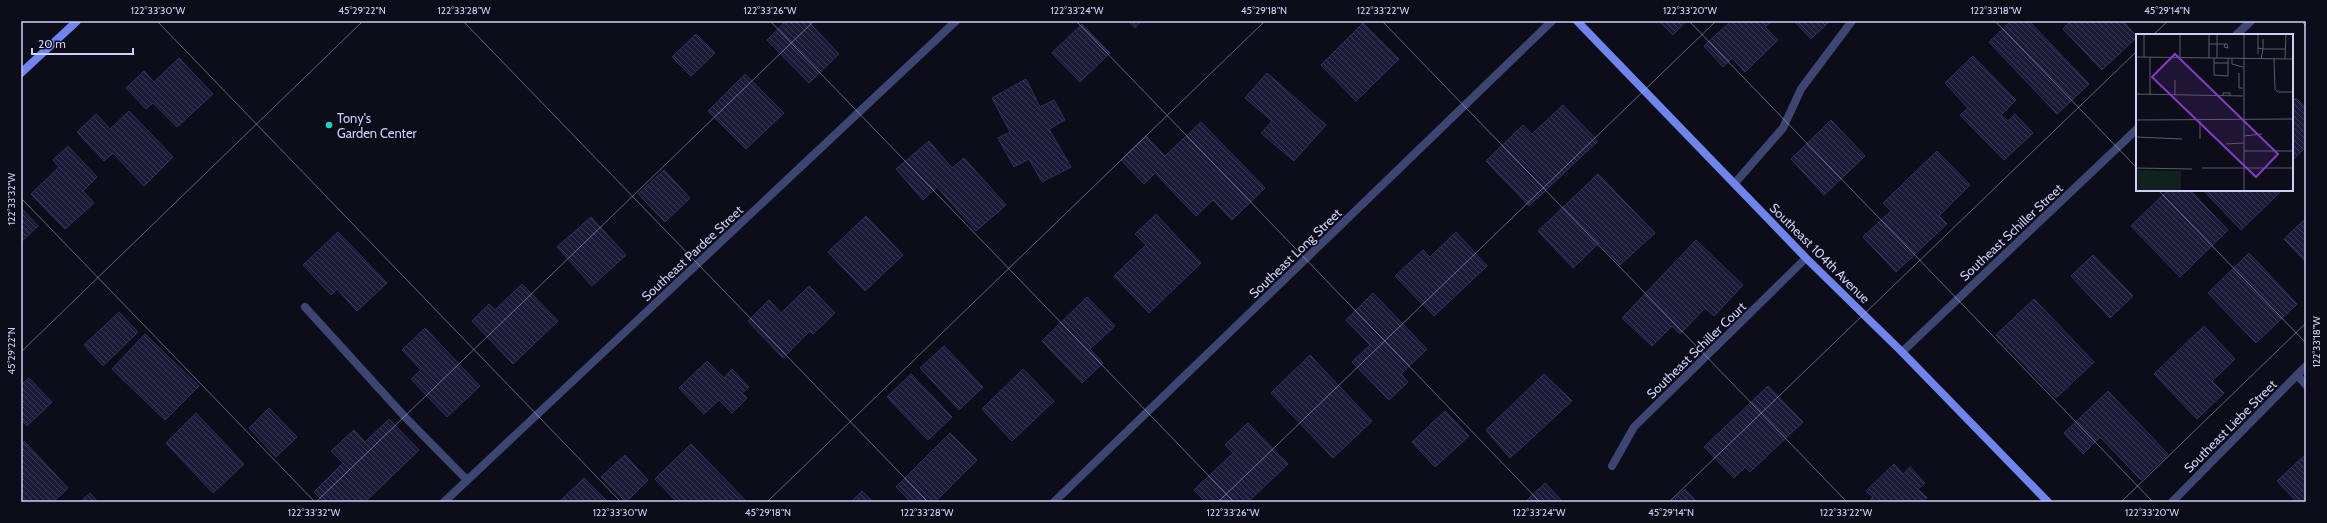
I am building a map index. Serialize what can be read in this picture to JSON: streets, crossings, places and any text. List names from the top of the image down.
{
  "streets": {
    "street": [
      "Southeast Schiller Street",
      "Southeast Pardee Street",
      "Southeast Long Street",
      "Southeast 104th Avenue",
      "Southeast Schiller Court",
      "Southeast Liebe Street"
    ]
  },
  "crossings": [
    ["Southeast Schiller Street", "Southeast 104th Avenue"],
    ["Southeast 104th Avenue", "Southeast Schiller Court"]
  ],
  "places": ["Tony's Garden Center"],
  "scale_bar": "20 m",
  "coordinates": [
    "122°33'30\"W",
    "45°29'22\"N",
    "122°33'28\"W",
    "122°33'26\"W",
    "122°33'24\"W",
    "45°29'18\"N",
    "122°33'22\"W",
    "122°33'20\"W",
    "122°33'18\"W",
    "45°29'14\"N",
    "122°33'32\"W"
  ]
}
